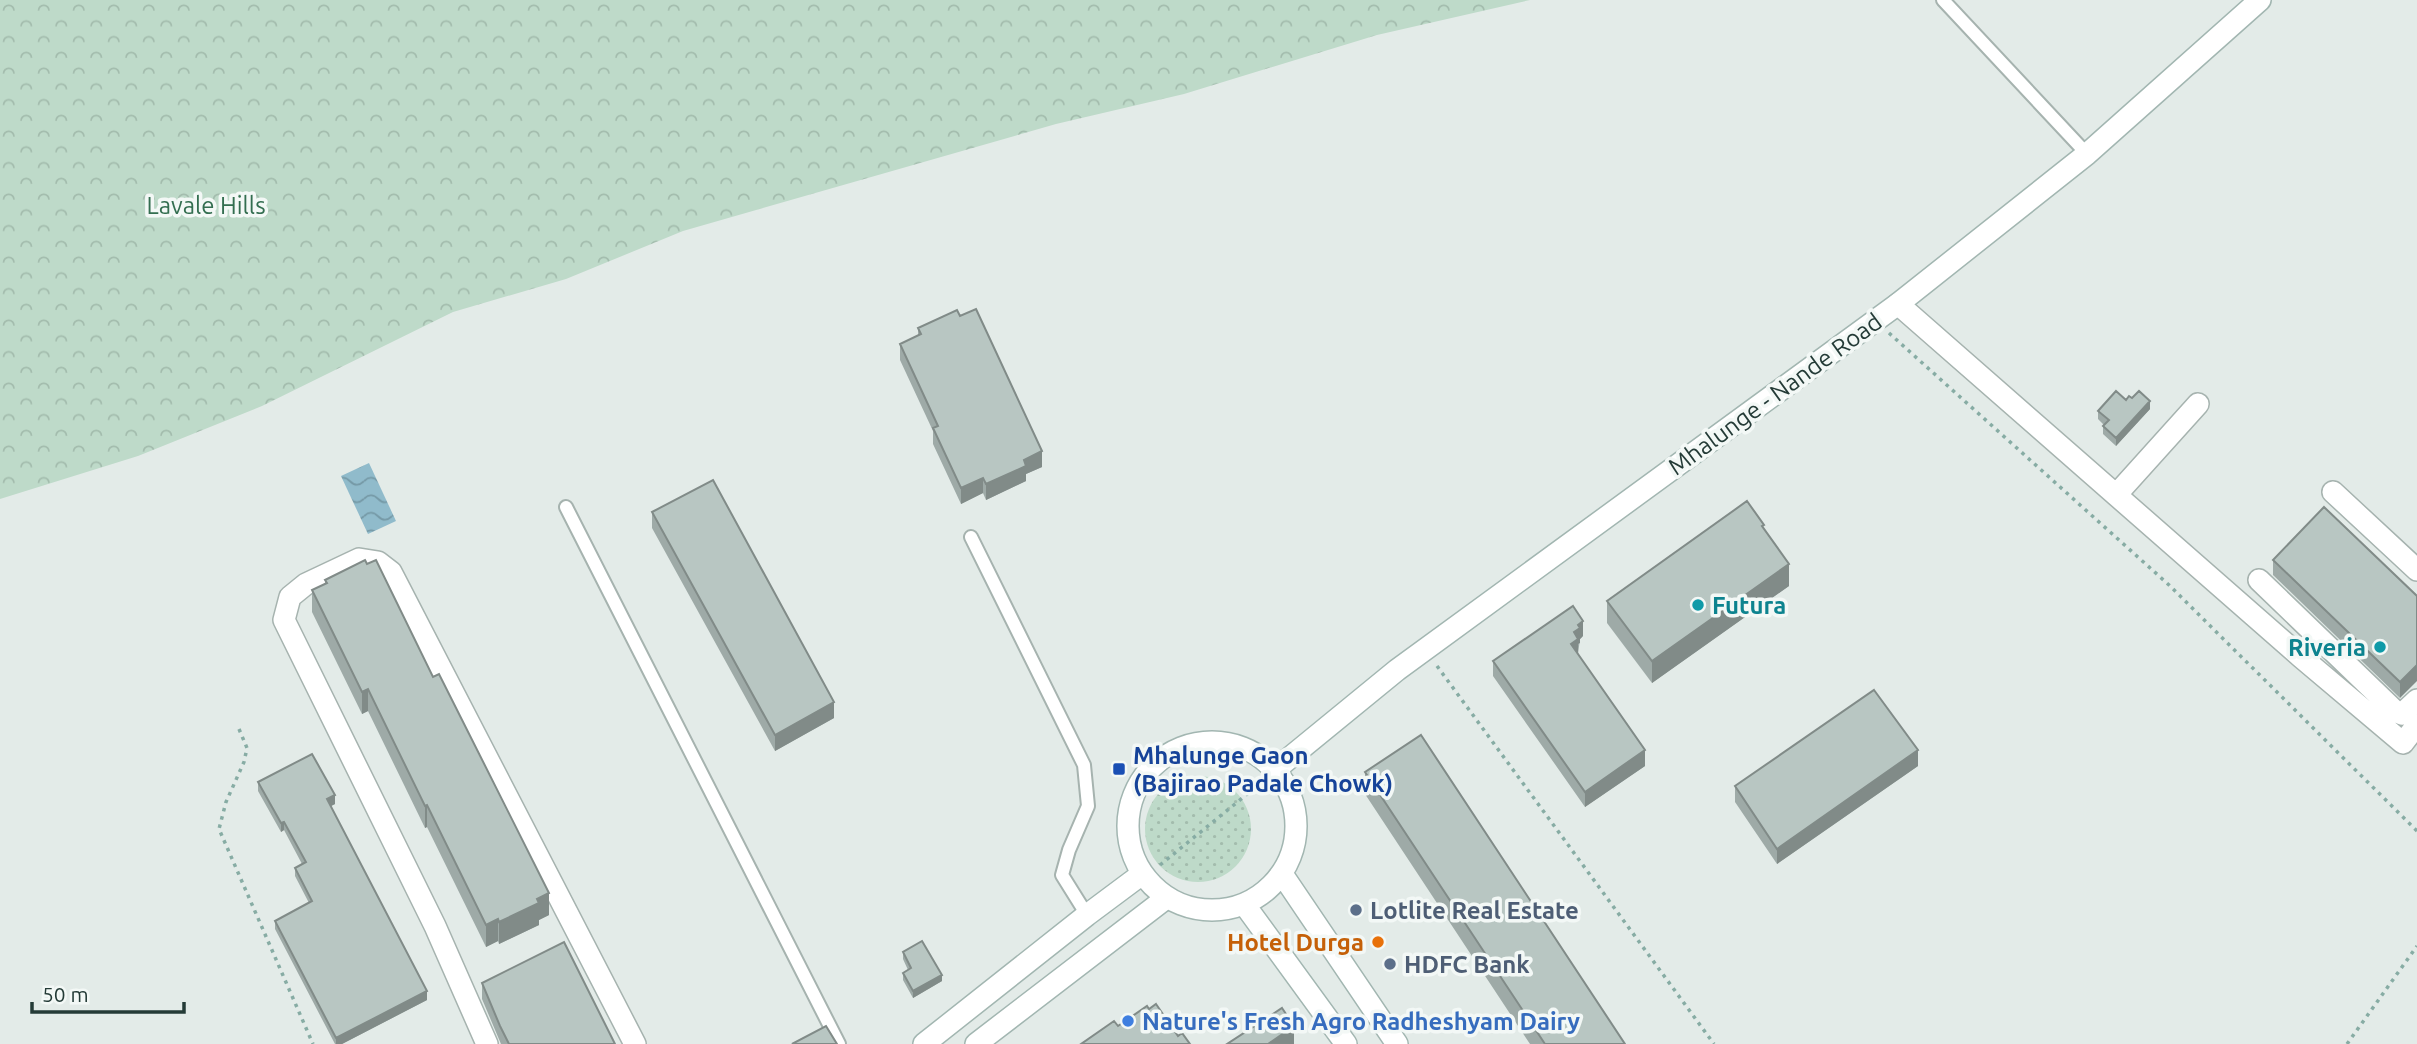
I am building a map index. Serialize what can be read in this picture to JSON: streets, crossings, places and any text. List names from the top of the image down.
{
  "streets": {
    "street": ["Mhalunge - Nande Road"]
  },
  "parks": ["Lavale Hills"],
  "places": {
    "other": [
      "Futura",
      "Riveria",
      "Lotlite Real Estate",
      "Hotel Durga",
      "HDFC Bank",
      "Nature's Fresh Agro Radheshyam Dairy"
    ],
    "transit": ["Mhalunge Gaon (Bajirao Padale Chowk)"]
  },
  "scale_bar": "50 m"
}
